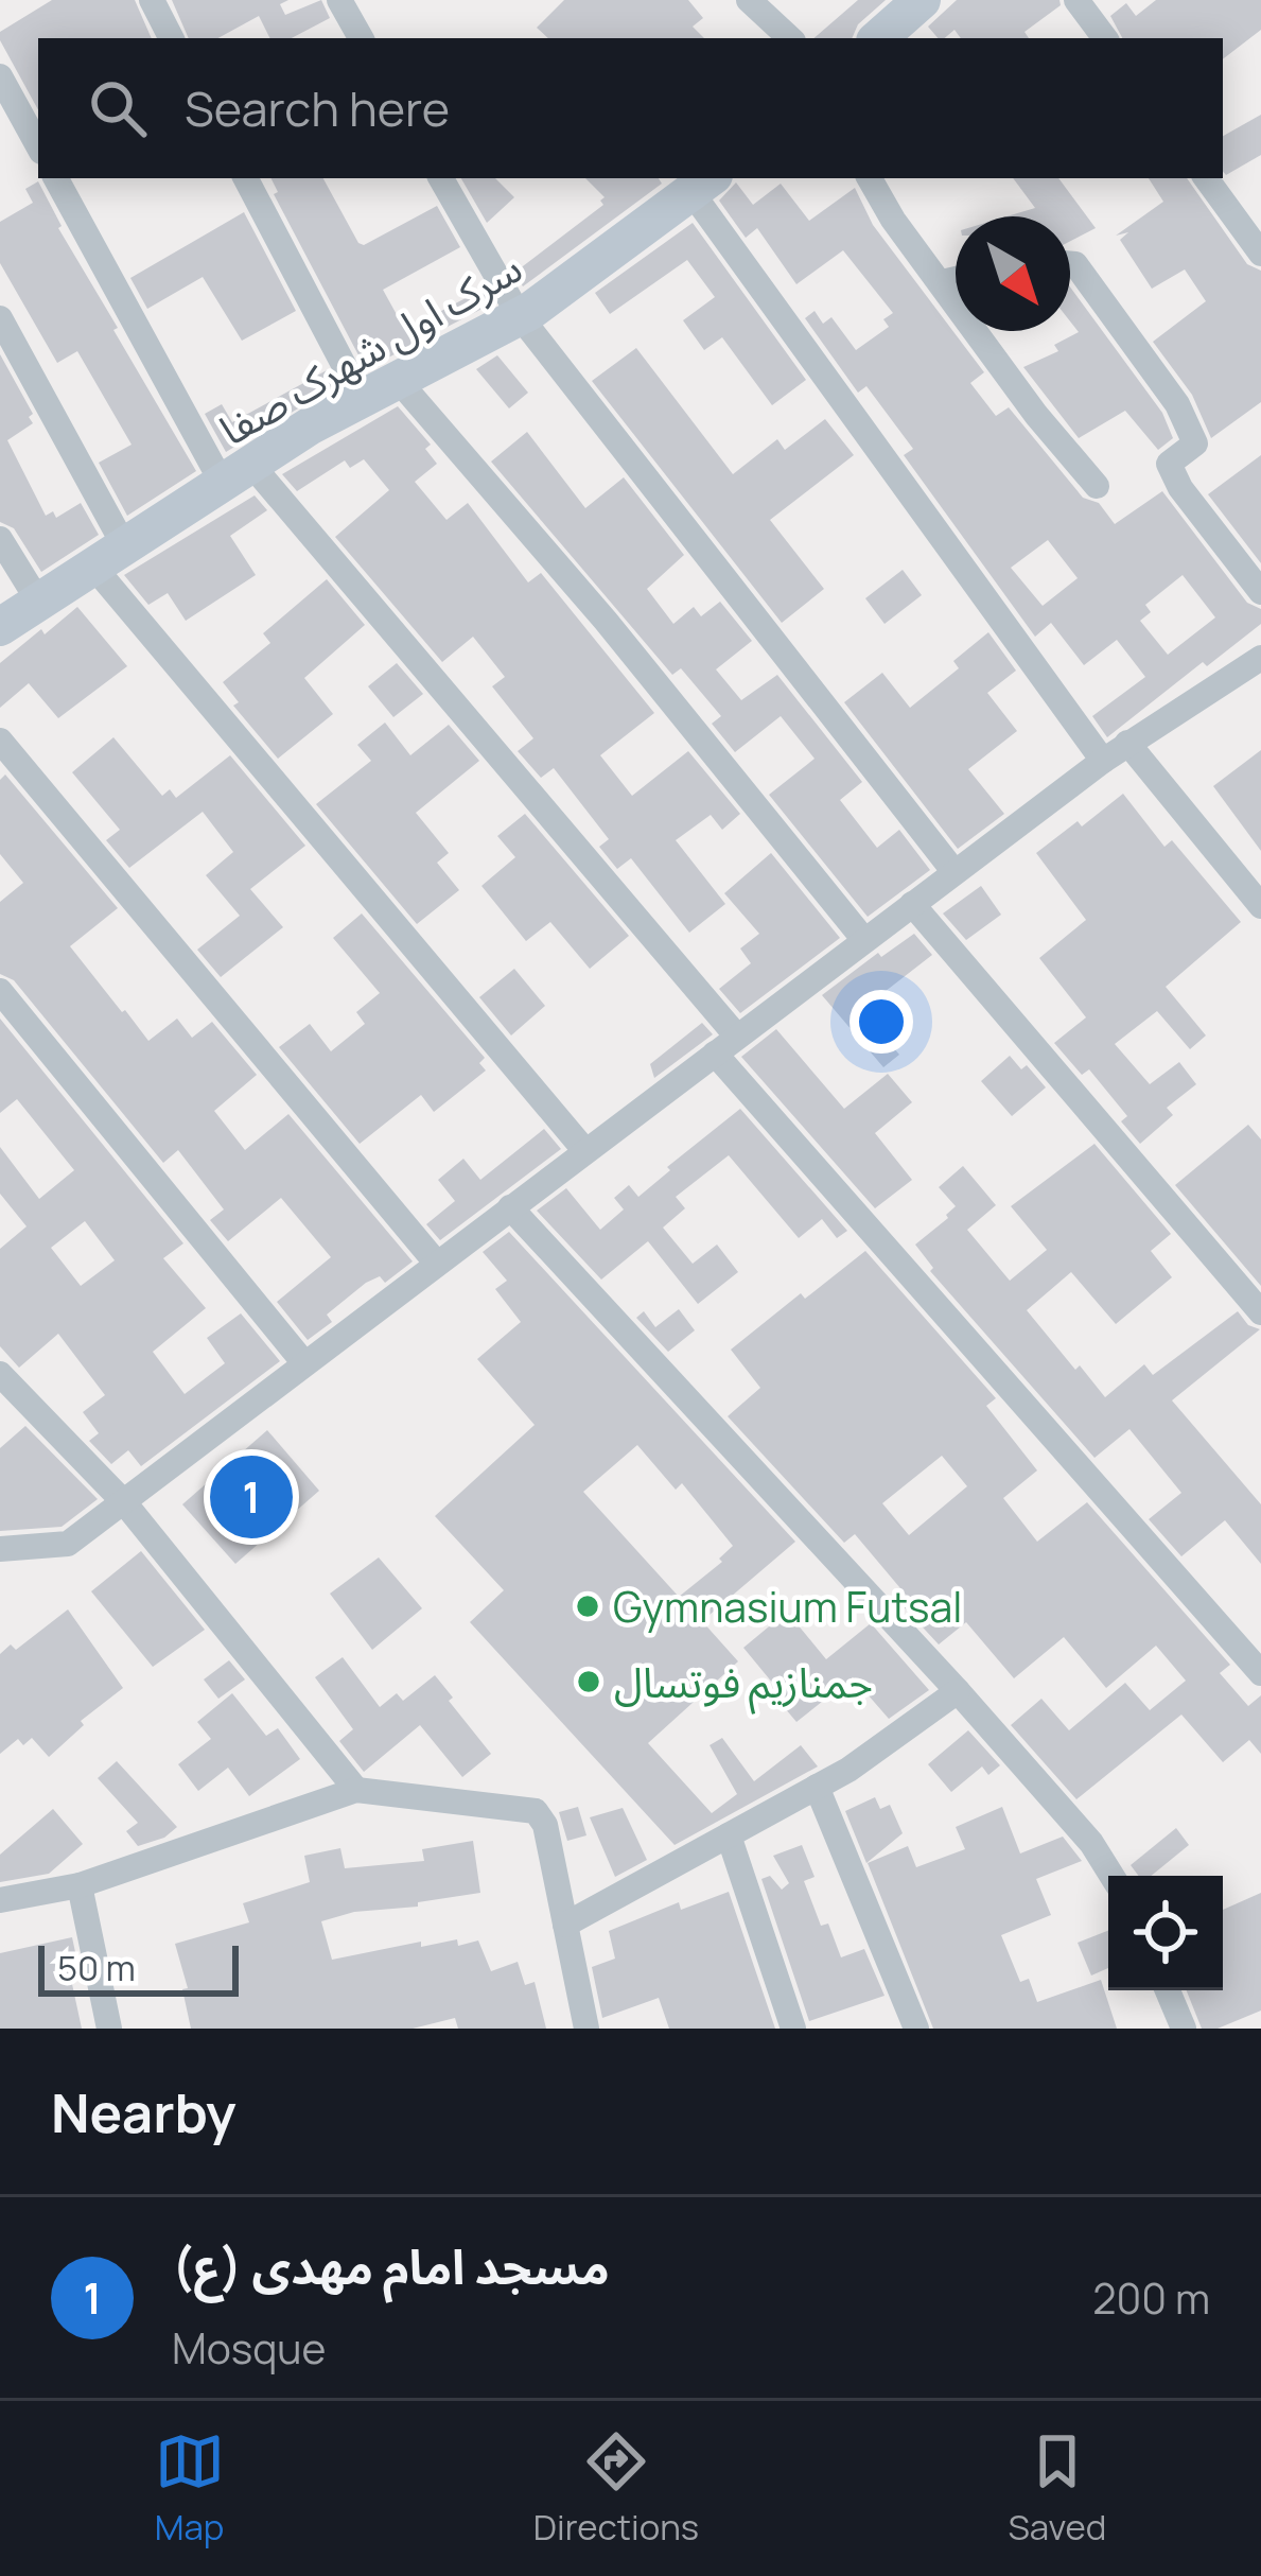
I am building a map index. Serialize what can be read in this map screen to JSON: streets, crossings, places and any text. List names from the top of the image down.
{
  "streets": {
    "street": ["سرک اول شهرک صفا"]
  },
  "places": ["Gymnasium Futsal", "جمنازیم فوتسال"],
  "scale_bar": "50 m",
  "north": "bottom right",
  "page": {
    "search": "Search here",
    "pins": "1",
    "scale": "50 m",
    "heading": "Nearby",
    "list": [
      {
        "mark": "1",
        "name": "(مسجد امام مهدی (ع",
        "note": "Mosque",
        "value": "200 m"
      }
    ],
    "nav": ["Map", "Directions", "Saved"]
  }
}
